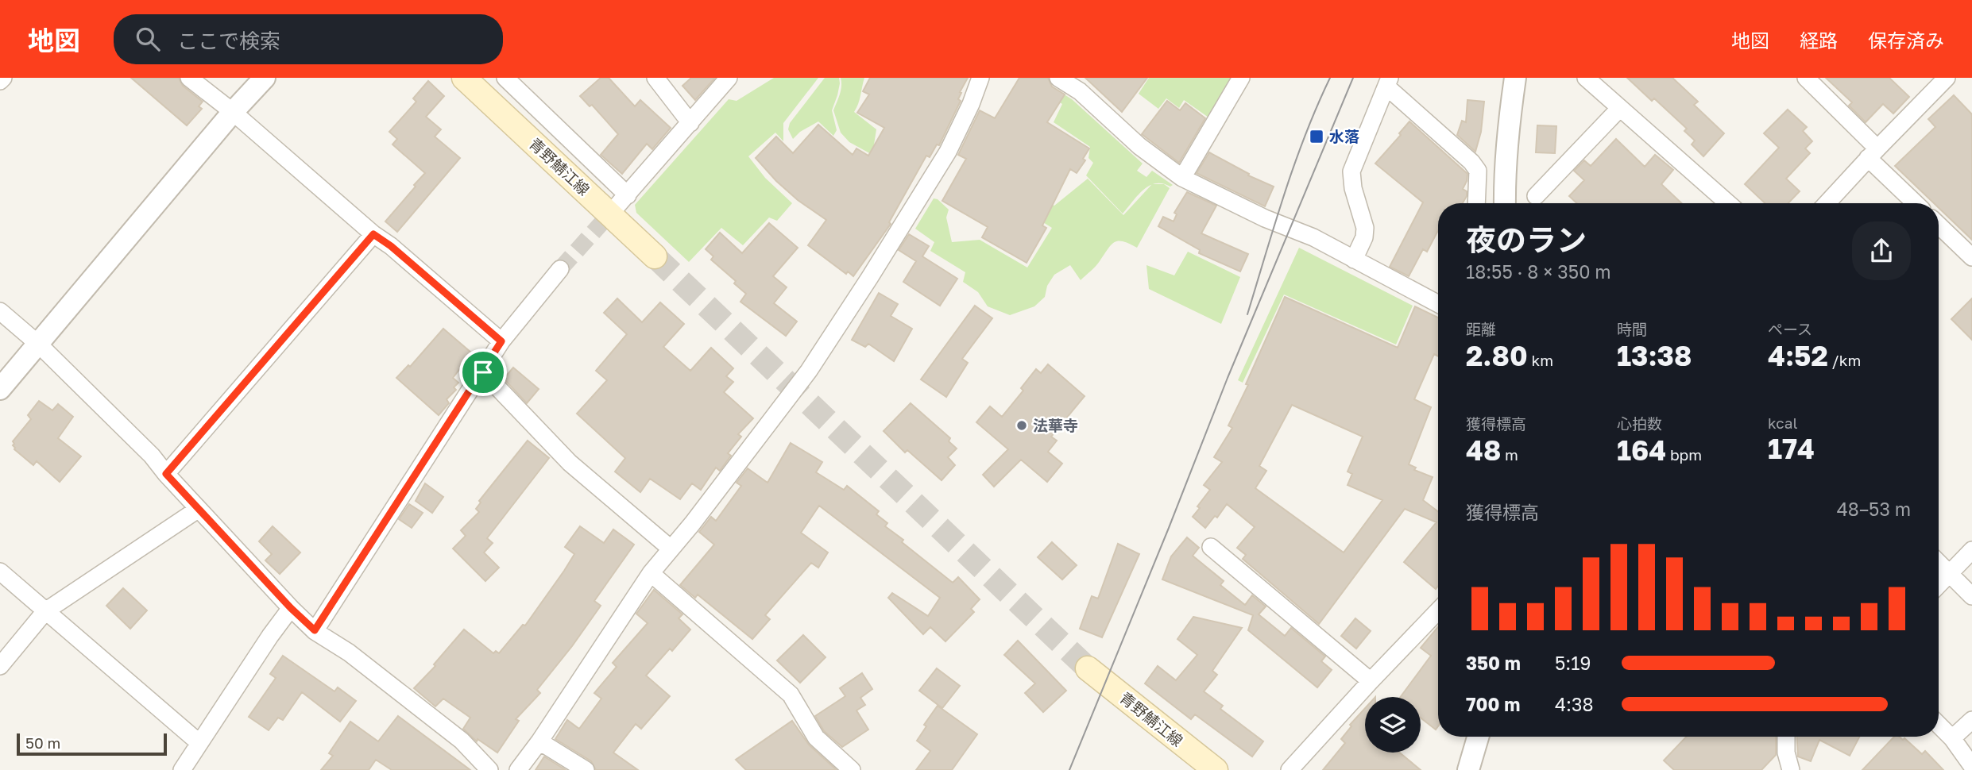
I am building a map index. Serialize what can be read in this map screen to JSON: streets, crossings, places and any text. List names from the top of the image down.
{
  "streets": {
    "main road": ["青野鯖江線"]
  },
  "places": {
    "transit": ["水落"],
    "other": ["法華寺"]
  },
  "scale_bar": "50 m",
  "page": {
    "header": "地図",
    "search": "ここで検索",
    "nav": ["地図", "経路", "保存済み"],
    "heading": ["夜のラン", "18:55 · 8 × 350 m"],
    "stats": [
      ["距離", "2.80 km"],
      ["時間", "13:38"],
      ["ペース", "4:52 /km"],
      ["獲得標高", "48 m"],
      ["心拍数", "164 bpm"],
      ["kcal", "174"]
    ],
    "chart": ["獲得標高", "48–53 m"],
    "list": [
      {
        "name": "350 m",
        "note": "5:19"
      },
      {
        "name": "700 m",
        "note": "4:38"
      }
    ],
    "scale": "50 m"
  }
}
